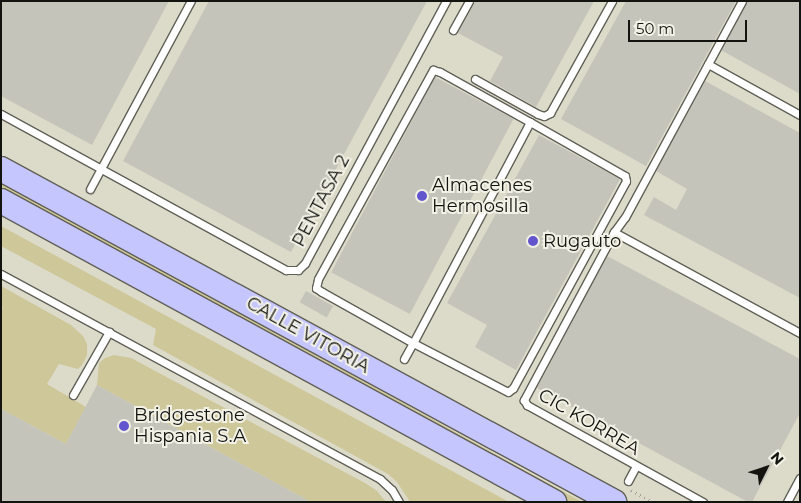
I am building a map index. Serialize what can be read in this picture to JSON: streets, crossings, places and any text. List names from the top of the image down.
{
  "streets": {
    "highway": ["CALLE VITORIA"],
    "lane": ["PENTASA 2", "CIC KORREA"]
  },
  "places": ["Almacenes Hermosilla", "Rugauto", "Bridgestone Hispania S.A"],
  "scale_bar": "50 m",
  "north": "top right"
}
